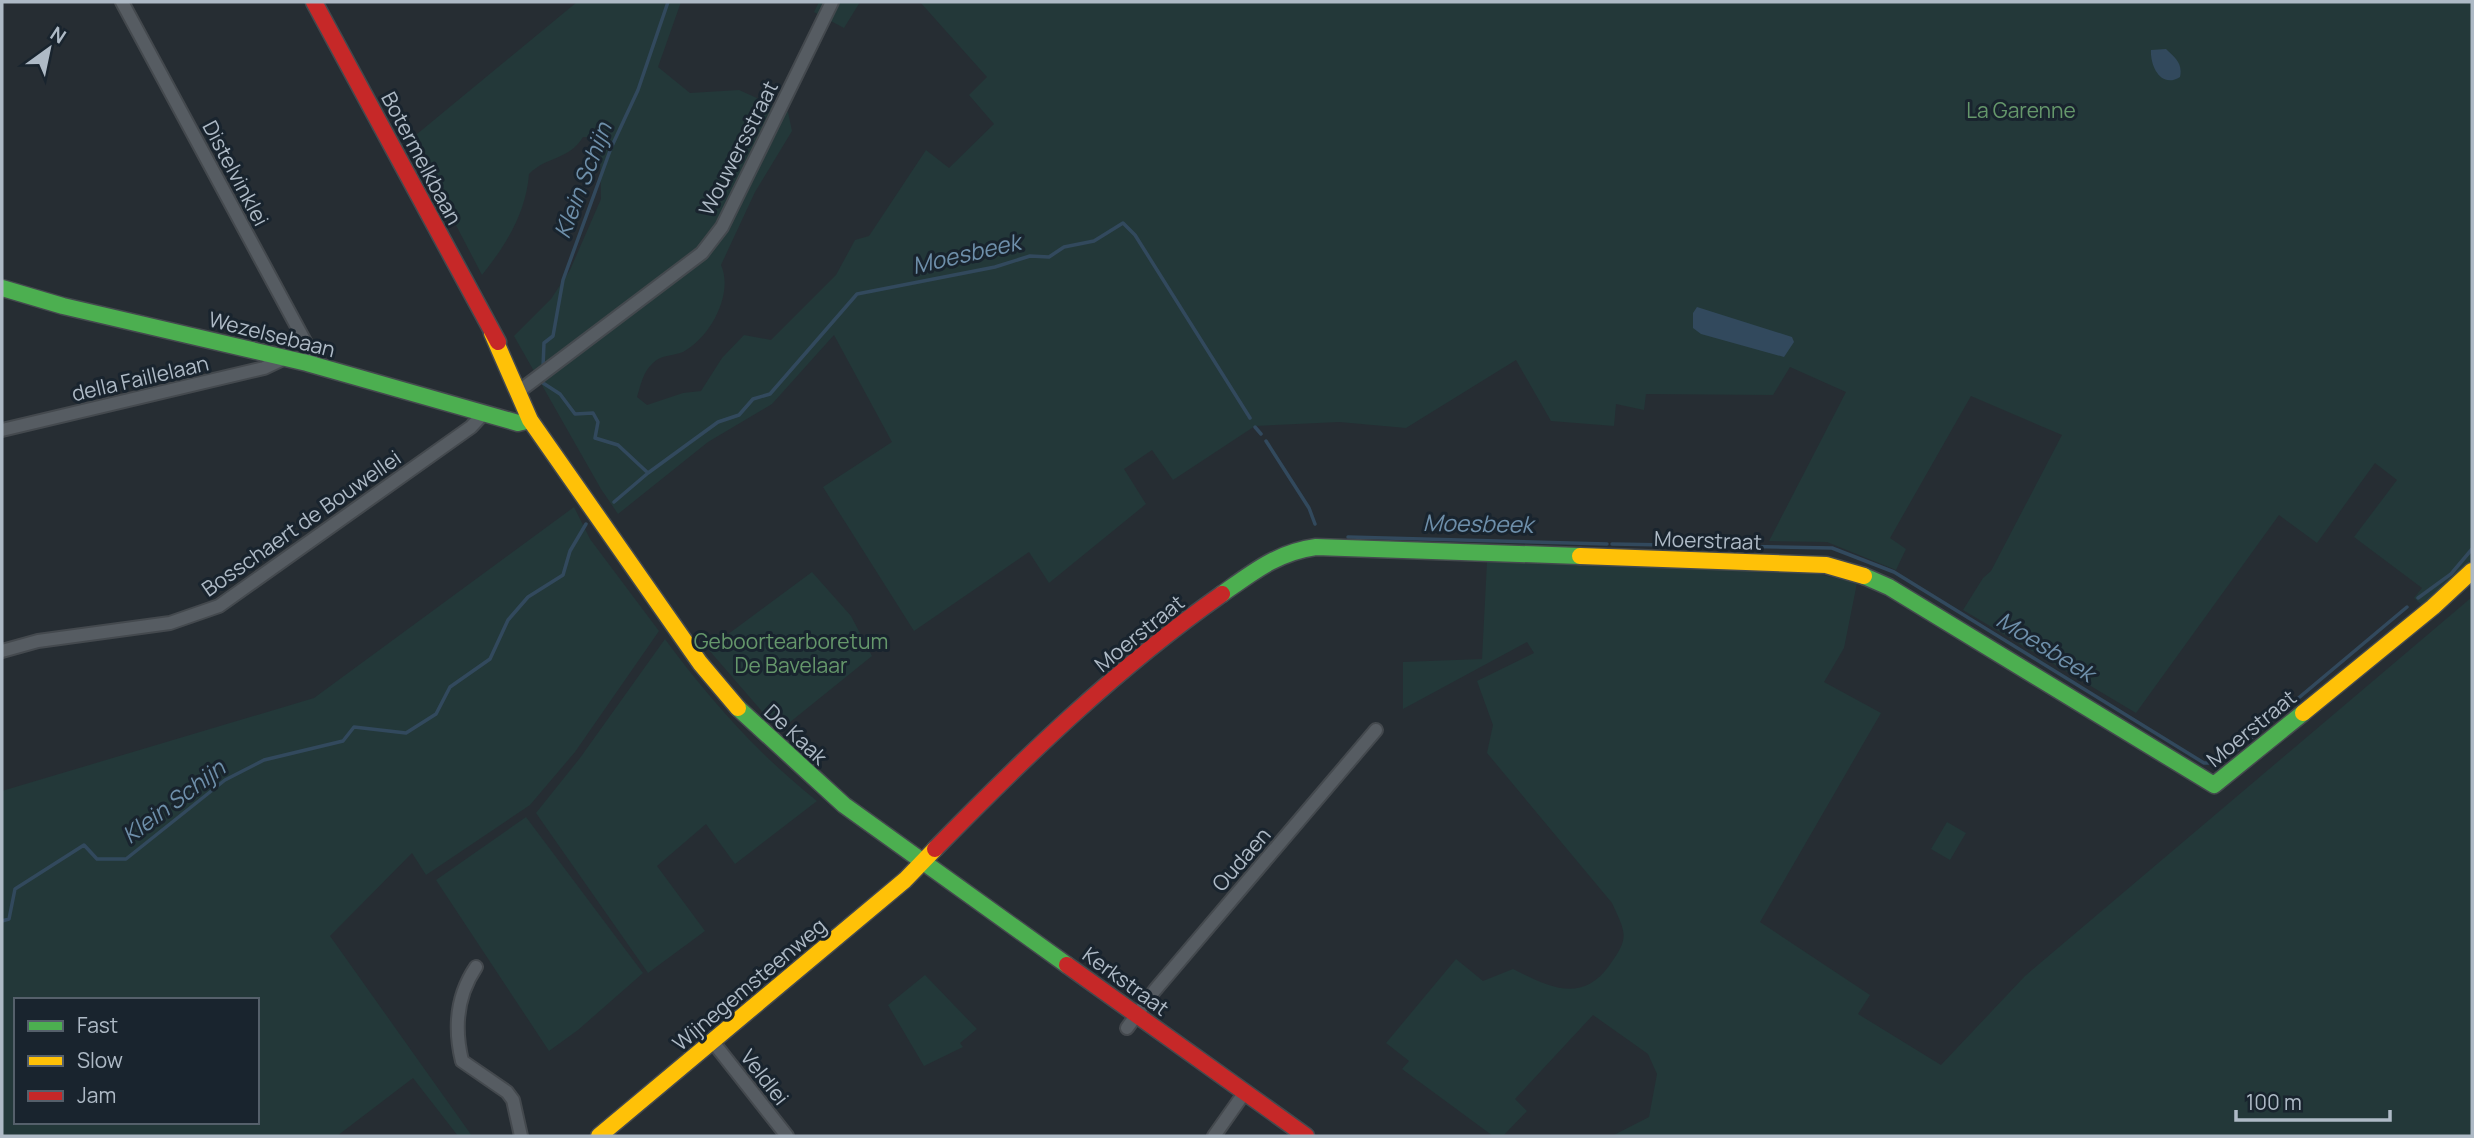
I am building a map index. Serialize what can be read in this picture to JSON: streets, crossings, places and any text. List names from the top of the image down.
{
  "streets": {
    "street": [
      "Wouwersstraat",
      "Botermelkbaan",
      "Distelvinklei",
      "Wezelsebaan",
      "della Faillelaan",
      "Bosschaert de Bouwellei",
      "Moerstraat",
      "De Kaak",
      "Oudaen",
      "Kerkstraat",
      "Wijnegemsteenweg",
      "Veldlei"
    ]
  },
  "crossings": [
    ["Wouwersstraat", "Botermelkbaan"],
    ["Botermelkbaan", "Wezelsebaan"],
    ["Botermelkbaan", "De Kaak"],
    ["Distelvinklei", "Wezelsebaan"],
    ["Wezelsebaan", "della Faillelaan"],
    ["Wezelsebaan", "Bosschaert de Bouwellei"],
    ["Moerstraat", "De Kaak"],
    ["Moerstraat", "Kerkstraat"],
    ["Moerstraat", "Wijnegemsteenweg"],
    ["De Kaak", "Kerkstraat"],
    ["De Kaak", "Wijnegemsteenweg"],
    ["Oudaen", "Kerkstraat"],
    ["Kerkstraat", "Wijnegemsteenweg"],
    ["Wijnegemsteenweg", "Veldlei"]
  ],
  "water": ["Klein Schijn", "Moesbeek"],
  "parks": ["La Garenne", "Geboortearboretum De Bavelaar"],
  "legend": ["Fast", "Slow", "Jam"],
  "scale_bar": "100 m",
  "north": "top right"
}
